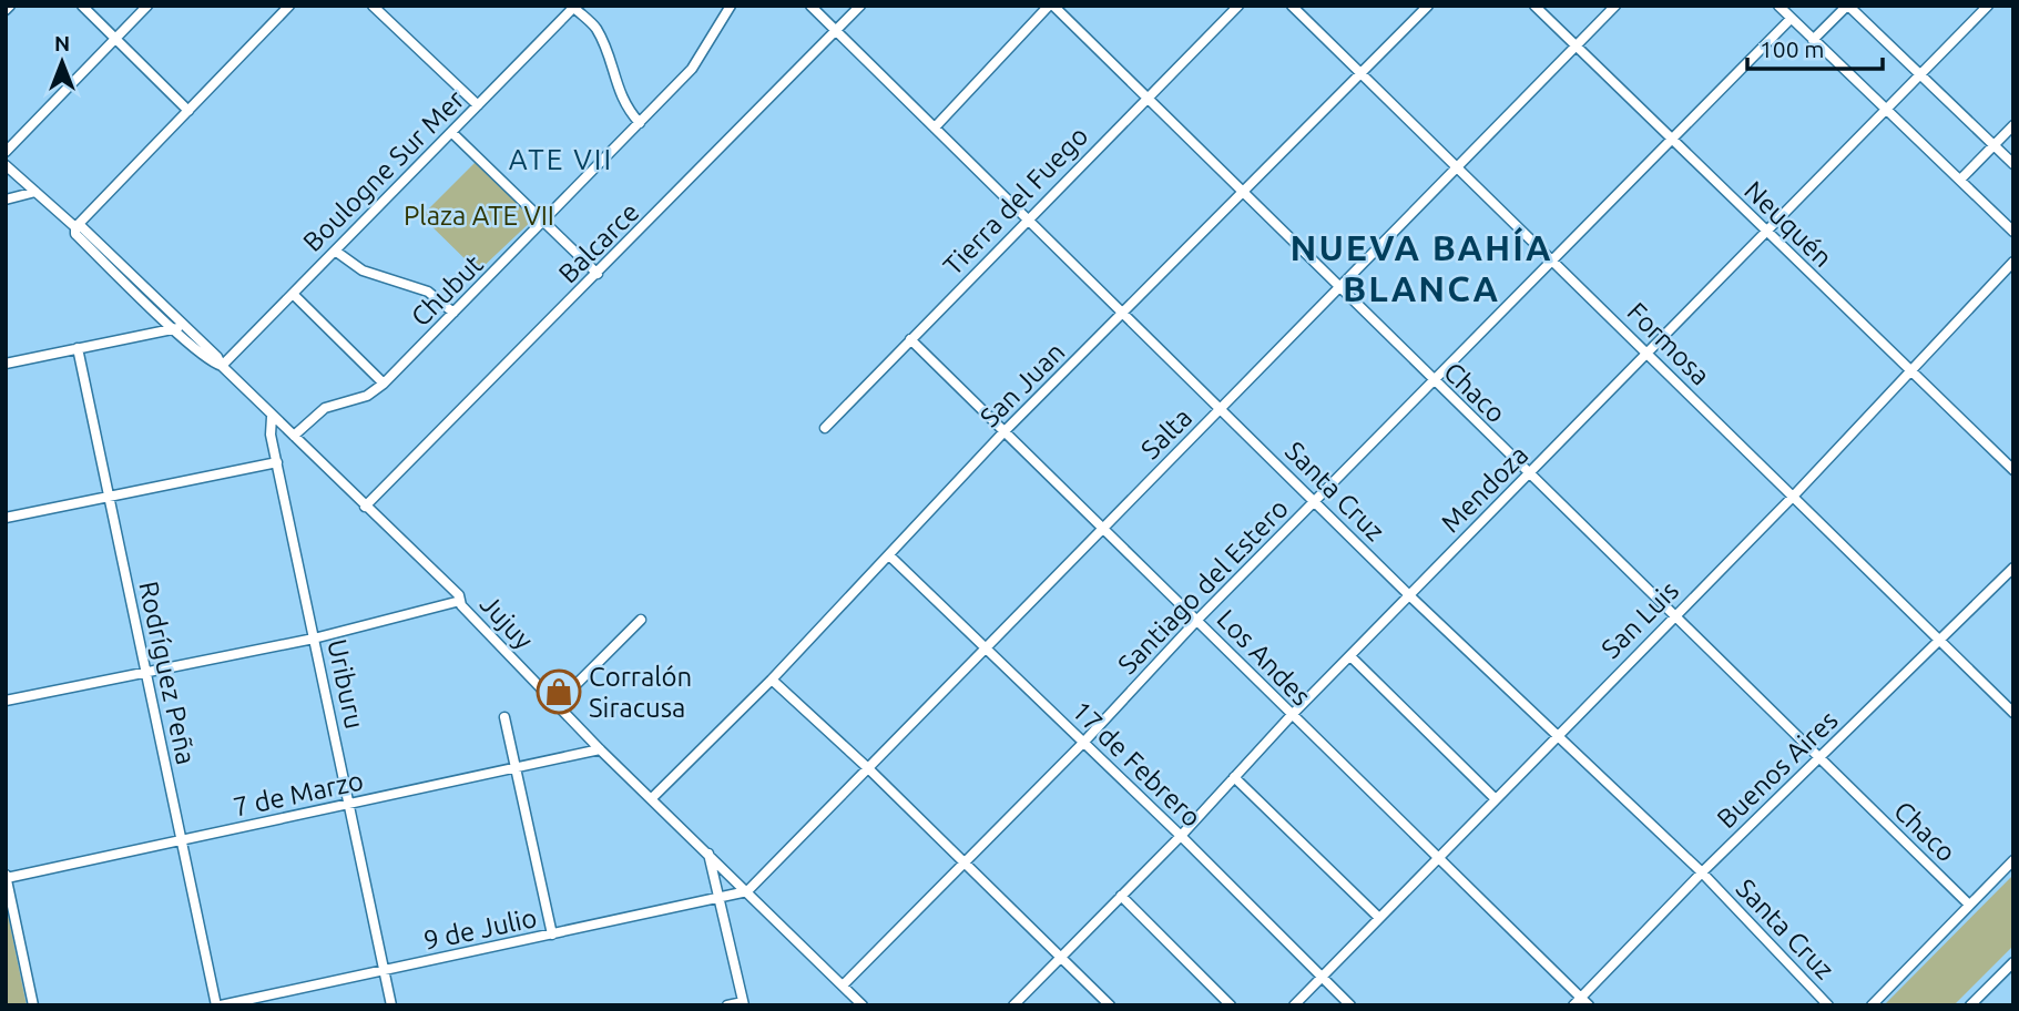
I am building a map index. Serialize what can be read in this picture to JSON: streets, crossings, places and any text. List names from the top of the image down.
{
  "streets": {
    "street": [
      "Boulogne Sur Mer",
      "Tierra del Fuego",
      "Neuquén",
      "Balcarce",
      "Chubut",
      "Formosa",
      "San Juan",
      "Chaco",
      "Salta",
      "Mendoza",
      "Santa Cruz",
      "Santiago del Estero",
      "San Luis",
      "Jujuy",
      "Los Andes",
      "Rodríguez Peña",
      "Uriburu",
      "17 de Febrero",
      "Buenos Aires",
      "7 de Marzo",
      "9 de Julio"
    ]
  },
  "crossings": [
    ["Boulogne Sur Mer", "Jujuy"],
    ["Tierra del Fuego", "Chaco"],
    ["Tierra del Fuego", "Santa Cruz"],
    ["Tierra del Fuego", "Los Andes"],
    ["Neuquén", "Salta"],
    ["Neuquén", "Mendoza"],
    ["Neuquén", "Santiago del Estero"],
    ["Neuquén", "San Luis"],
    ["Balcarce", "Santa Cruz"],
    ["Balcarce", "Jujuy"],
    ["Chubut", "Jujuy"],
    ["Formosa", "San Juan"],
    ["Formosa", "Salta"],
    ["Formosa", "Mendoza"],
    ["Formosa", "Santiago del Estero"],
    ["Formosa", "San Luis"],
    ["Formosa", "Buenos Aires"],
    ["San Juan", "Chaco"],
    ["San Juan", "Santa Cruz"],
    ["San Juan", "Jujuy"],
    ["San Juan", "Los Andes"],
    ["San Juan", "17 de Febrero"],
    ["Chaco", "Salta"],
    ["Chaco", "Mendoza"],
    ["Chaco", "Santiago del Estero"],
    ["Chaco", "San Luis"],
    ["Chaco", "Buenos Aires"],
    ["Salta", "Santa Cruz"],
    ["Salta", "Jujuy"],
    ["Salta", "Los Andes"],
    ["Salta", "17 de Febrero"],
    ["Salta", "9 de Julio"],
    ["Mendoza", "Santa Cruz"],
    ["Mendoza", "Los Andes"],
    ["Mendoza", "17 de Febrero"],
    ["Santa Cruz", "Santiago del Estero"],
    ["Santa Cruz", "San Luis"],
    ["Santa Cruz", "Buenos Aires"],
    ["Santiago del Estero", "Jujuy"],
    ["Santiago del Estero", "Los Andes"],
    ["Santiago del Estero", "17 de Febrero"],
    ["San Luis", "Los Andes"],
    ["San Luis", "17 de Febrero"],
    ["Jujuy", "Uriburu"],
    ["Jujuy", "7 de Marzo"],
    ["Jujuy", "9 de Julio"],
    ["Los Andes", "Buenos Aires"],
    ["Rodríguez Peña", "7 de Marzo"],
    ["Rodríguez Peña", "9 de Julio"],
    ["Uriburu", "7 de Marzo"],
    ["Uriburu", "9 de Julio"]
  ],
  "districts": ["ATE VII", "NUEVA BAHÍA BLANCA"],
  "parks": ["Plaza ATE VII"],
  "places": {
    "shop": ["Corralón Siracusa"]
  },
  "scale_bar": "100 m",
  "north": "top"
}
